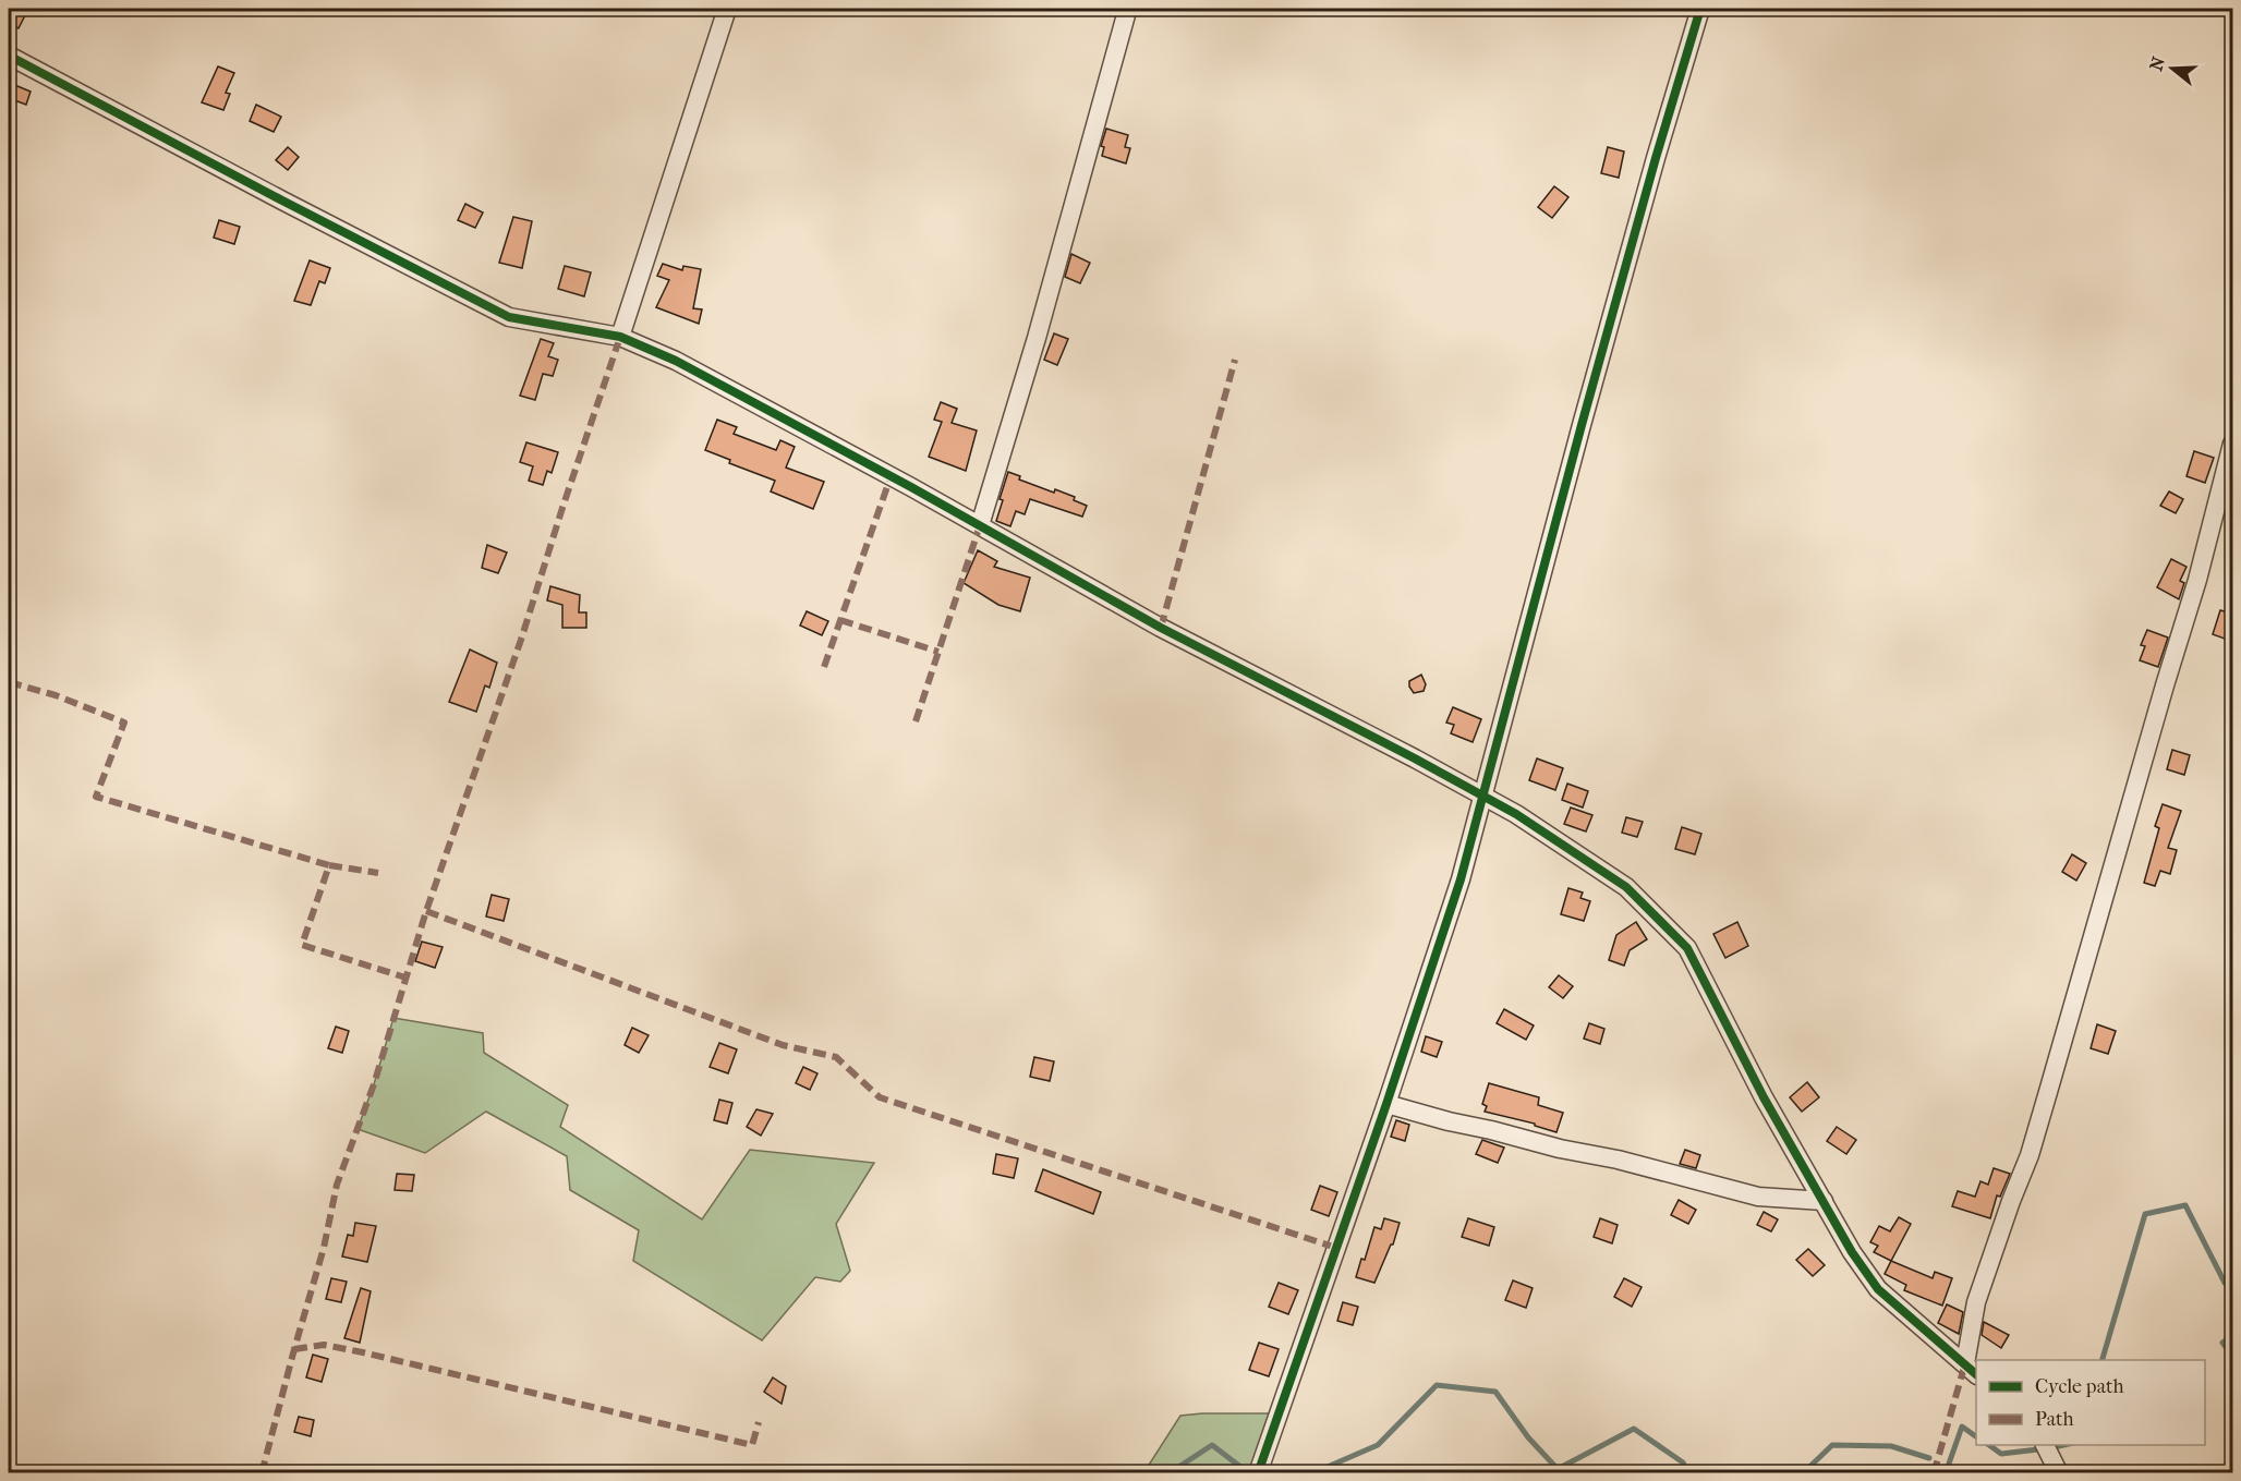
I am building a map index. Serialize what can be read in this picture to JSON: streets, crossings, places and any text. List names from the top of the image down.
{
  "legend": ["Cycle path", "Path"],
  "north": "left"
}
